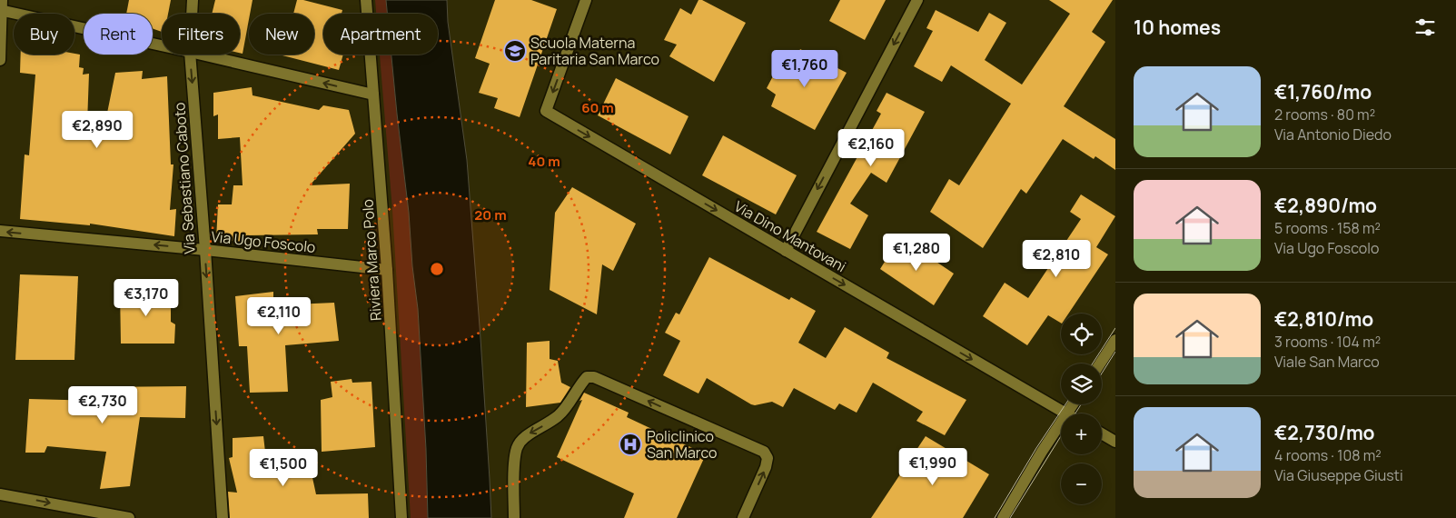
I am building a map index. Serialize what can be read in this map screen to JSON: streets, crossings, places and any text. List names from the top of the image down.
{
  "streets": {
    "street": [
      "Via Sebastiano Caboto",
      "Via Dino Mantovani",
      "Via Ugo Foscolo",
      "Riviera Marco Polo"
    ]
  },
  "crossings": [
    ["Via Sebastiano Caboto", "Via Ugo Foscolo"],
    ["Via Ugo Foscolo", "Riviera Marco Polo"]
  ],
  "one_way": ["Via Sebastiano Caboto", "Via Dino Mantovani", "Via Ugo Foscolo"],
  "places": {
    "school or university": ["Scuola Materna Paritaria San Marco"],
    "hospital": ["Policlinico San Marco"]
  },
  "page": {
    "heading": "10 homes",
    "chip": [
      "Buy",
      "Rent",
      "Filters",
      "New",
      "Apartment"
    ],
    "price": [
      "€1,760",
      "€2,890",
      "€2,160",
      "€1,280",
      "€2,810",
      "€3,170",
      "€2,110",
      "€2,730",
      "€1,990",
      "€1,500"
    ],
    "list": [
      {
        "name": "€1,760/mo",
        "note": "2 rooms · 80 m² · Via Antonio Diedo"
      },
      {
        "name": "€2,890/mo",
        "note": "5 rooms · 158 m² · Via Ugo Foscolo"
      },
      {
        "name": "€2,810/mo",
        "note": "3 rooms · 104 m² · Viale San Marco"
      },
      {
        "name": "€2,730/mo",
        "note": "4 rooms · 108 m² · Via Giuseppe Giusti"
      }
    ],
    "map_buttons": ["+", "−"]
  },
  "rings": ["60 m", "40 m", "20 m"]
}
